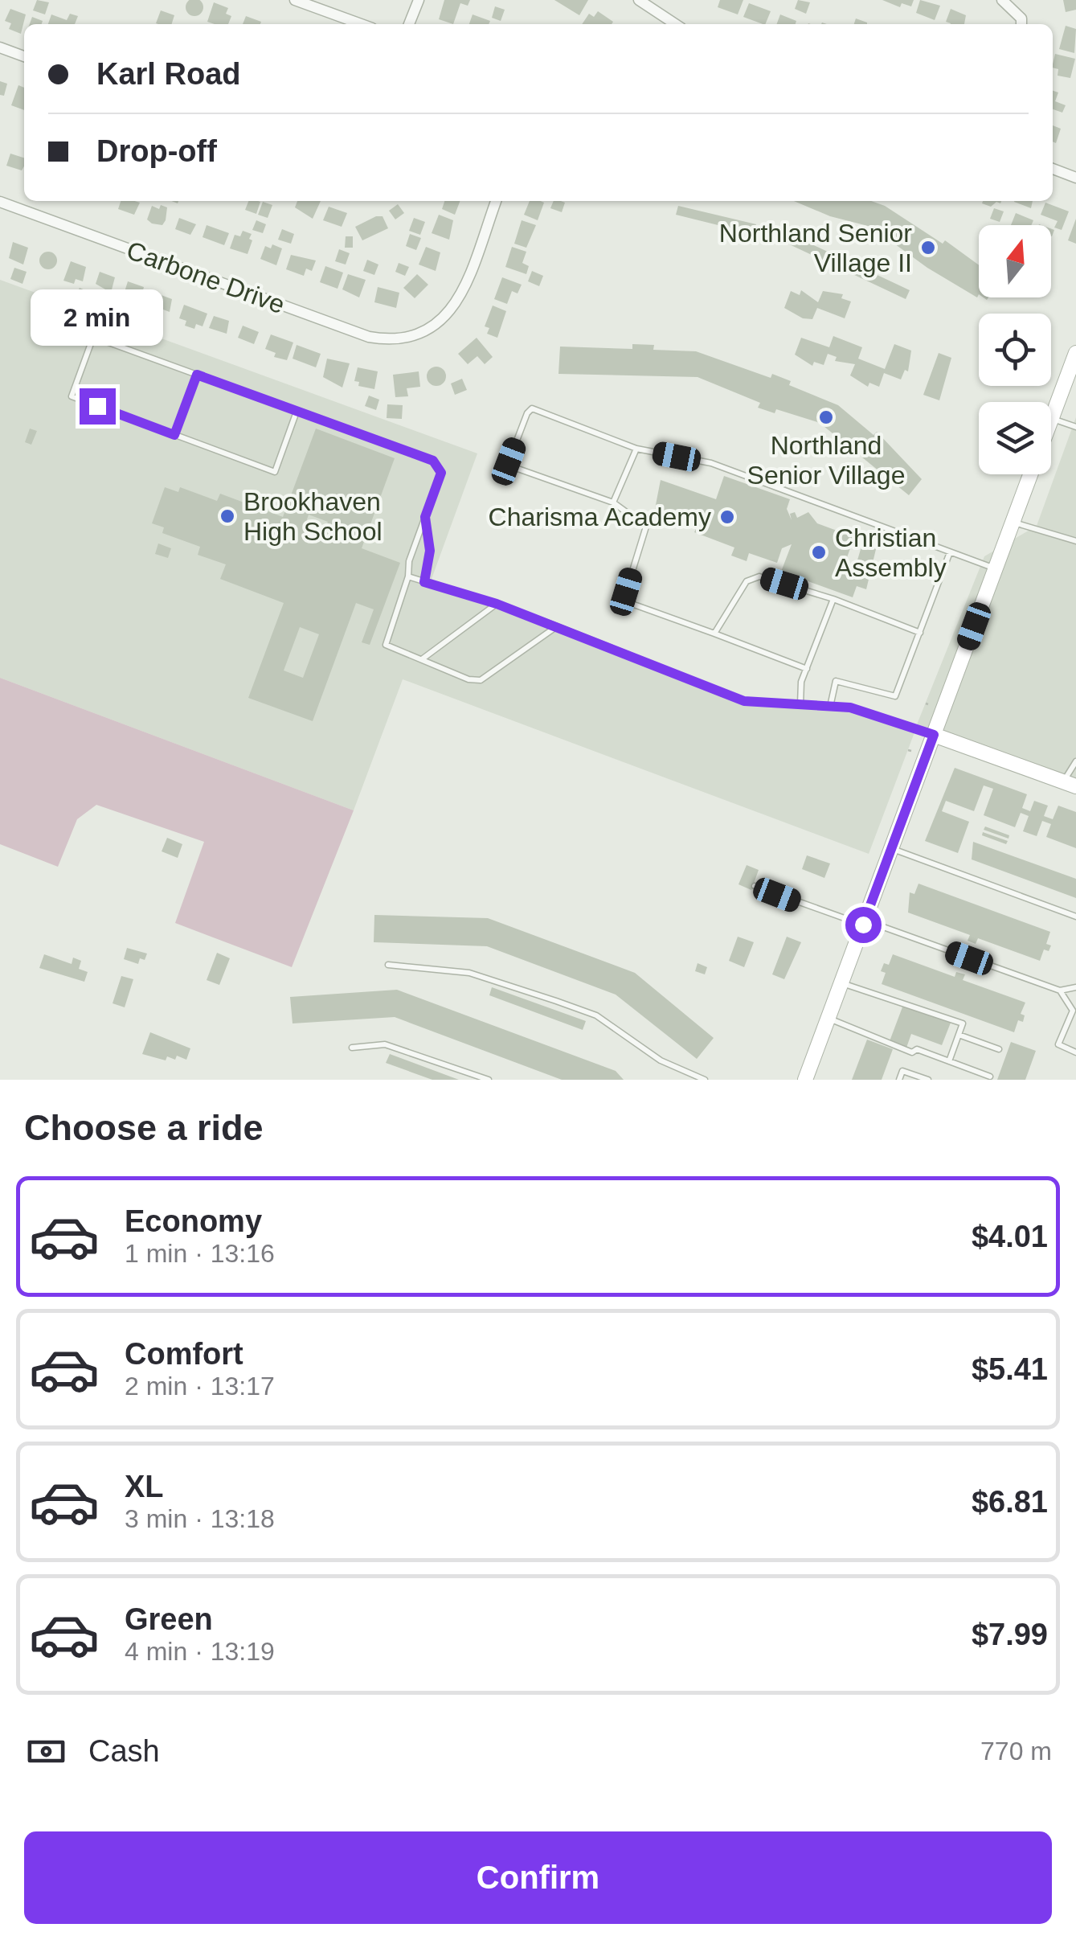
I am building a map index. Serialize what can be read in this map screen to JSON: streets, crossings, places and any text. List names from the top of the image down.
{
  "streets": {
    "street": ["Carbone Drive"]
  },
  "places": [
    "Northland Senior Village II",
    "Northland Senior Village",
    "Brookhaven High School",
    "Charisma Academy",
    "Christian Assembly"
  ],
  "north": "top",
  "page": {
    "banner": ["Karl Road", "Drop-off"],
    "bubble": "2 min",
    "heading": "Choose a ride",
    "list": [
      {
        "name": "Economy",
        "note": "1 min · 13:16",
        "value": "$4.01"
      },
      {
        "name": "Comfort",
        "note": "2 min · 13:17",
        "value": "$5.41"
      },
      {
        "name": "XL",
        "note": "3 min · 13:18",
        "value": "$6.81"
      },
      {
        "name": "Green",
        "note": "4 min · 13:19",
        "value": "$7.99"
      }
    ],
    "pay": ["Cash", "770 m"],
    "buttons": "Confirm"
  }
}
